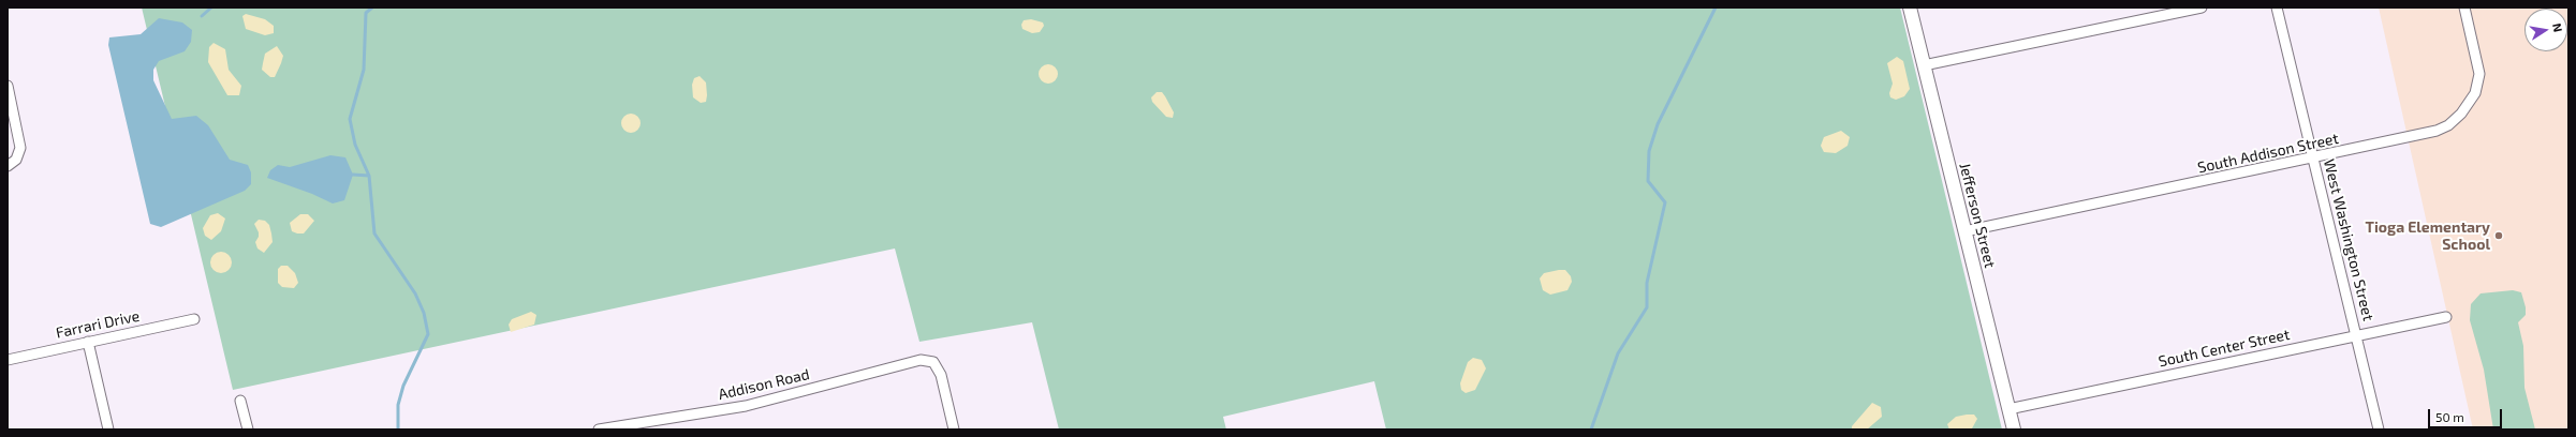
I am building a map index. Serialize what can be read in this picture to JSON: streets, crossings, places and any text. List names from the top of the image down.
{
  "streets": {
    "street": [
      "South Addison Street",
      "Jefferson Street",
      "West Washington Street",
      "Farrari Drive",
      "South Center Street",
      "Addison Road"
    ]
  },
  "crossings": [
    ["South Addison Street", "Jefferson Street"],
    ["South Addison Street", "West Washington Street"],
    ["Jefferson Street", "South Center Street"],
    ["West Washington Street", "South Center Street"]
  ],
  "places": ["Tioga Elementary School"],
  "scale_bar": "50 m",
  "north": "right"
}
